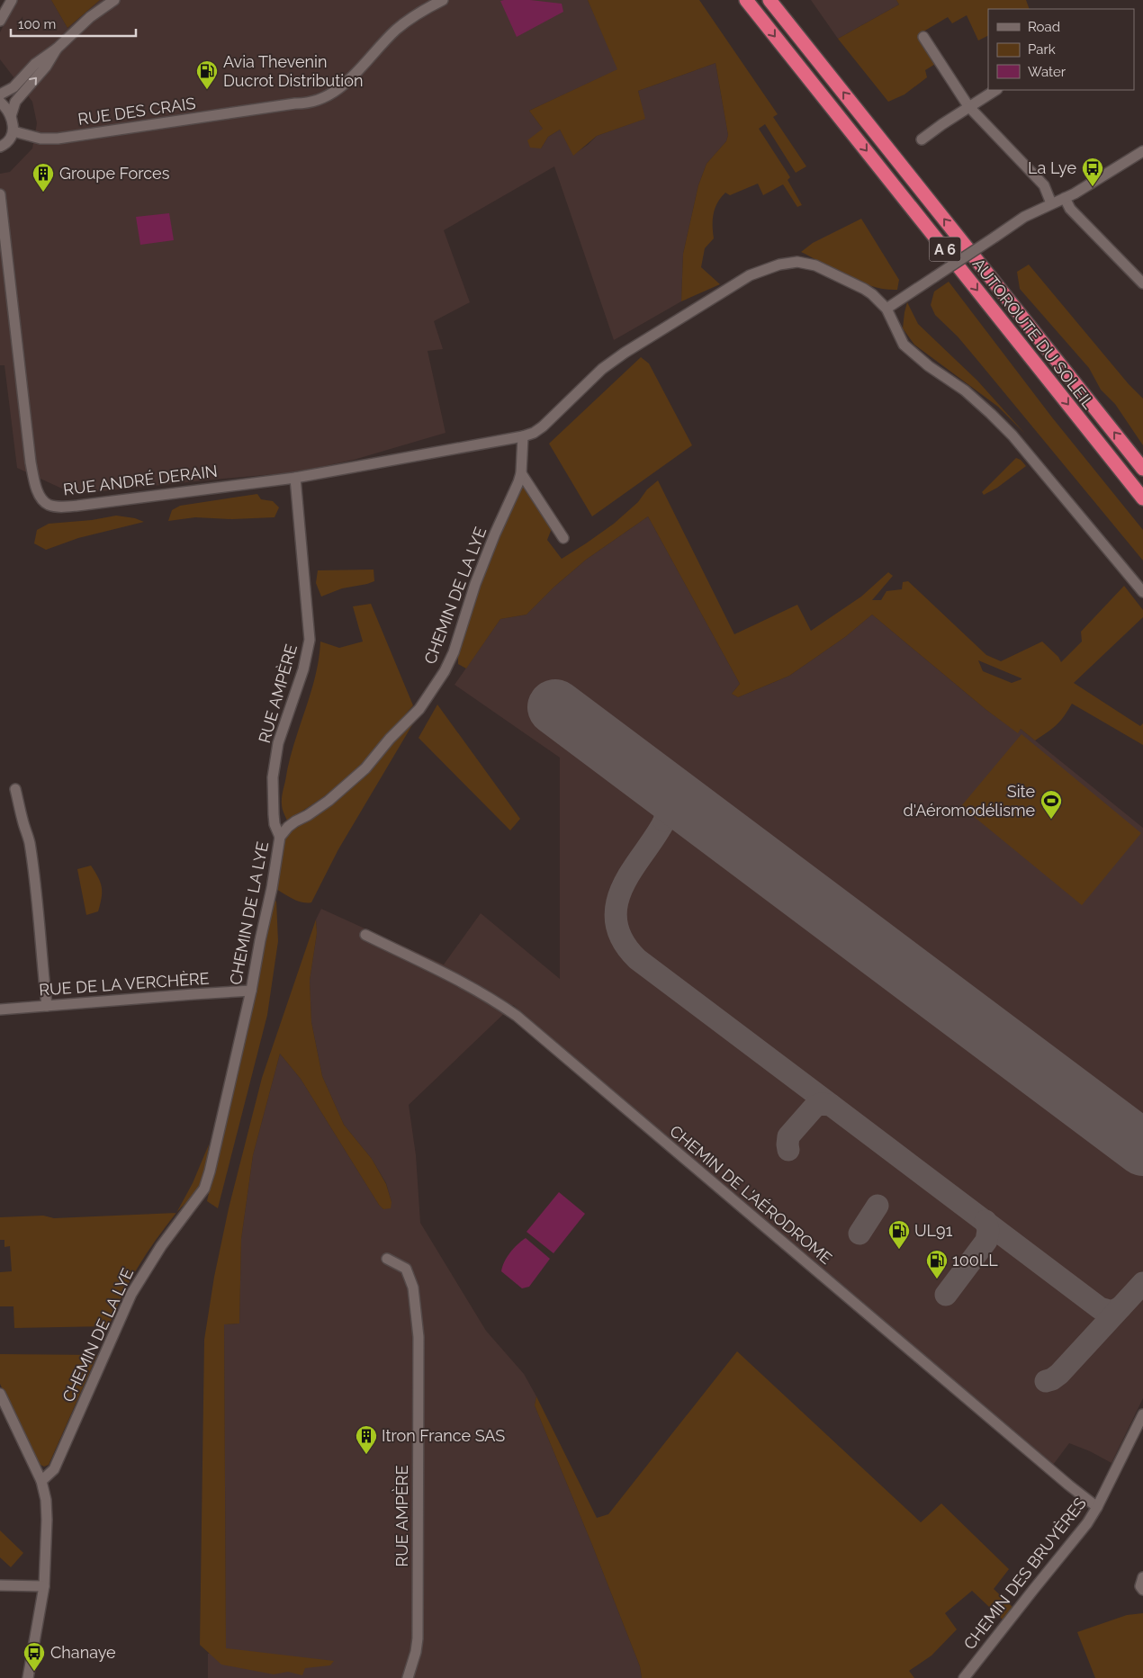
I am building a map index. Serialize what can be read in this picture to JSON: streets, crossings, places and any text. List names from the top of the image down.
{
  "streets": {
    "highway": ["A 6", "AUTOROUTE DU SOLEIL"],
    "street": [
      "RUE DES CRAIS",
      "RUE ANDRÉ DERAIN",
      "CHEMIN DE LA LYE",
      "RUE AMPÈRE",
      "RUE DE LA VERCHÈRE",
      "CHEMIN DE L'AÉRODROME",
      "CHEMIN DES BRUYÈRES"
    ]
  },
  "crossings": [
    ["RUE ANDRÉ DERAIN", "CHEMIN DE LA LYE"],
    ["RUE ANDRÉ DERAIN", "RUE AMPÈRE"],
    ["CHEMIN DE LA LYE", "RUE AMPÈRE"],
    ["CHEMIN DE LA LYE", "RUE DE LA VERCHÈRE"],
    ["CHEMIN DE L'AÉRODROME", "CHEMIN DES BRUYÈRES"]
  ],
  "places": {
    "fuel station": ["Avia Thevenin Ducrot Distribution", "UL91", "100LL"],
    "bus stop": ["La Lye", "Chanaye"],
    "building": ["Groupe Forces", "Itron France SAS"],
    "sports": ["Site d'Aéromodélisme"]
  },
  "legend": ["Road", "Park", "Water"],
  "scale_bar": "100 m"
}
